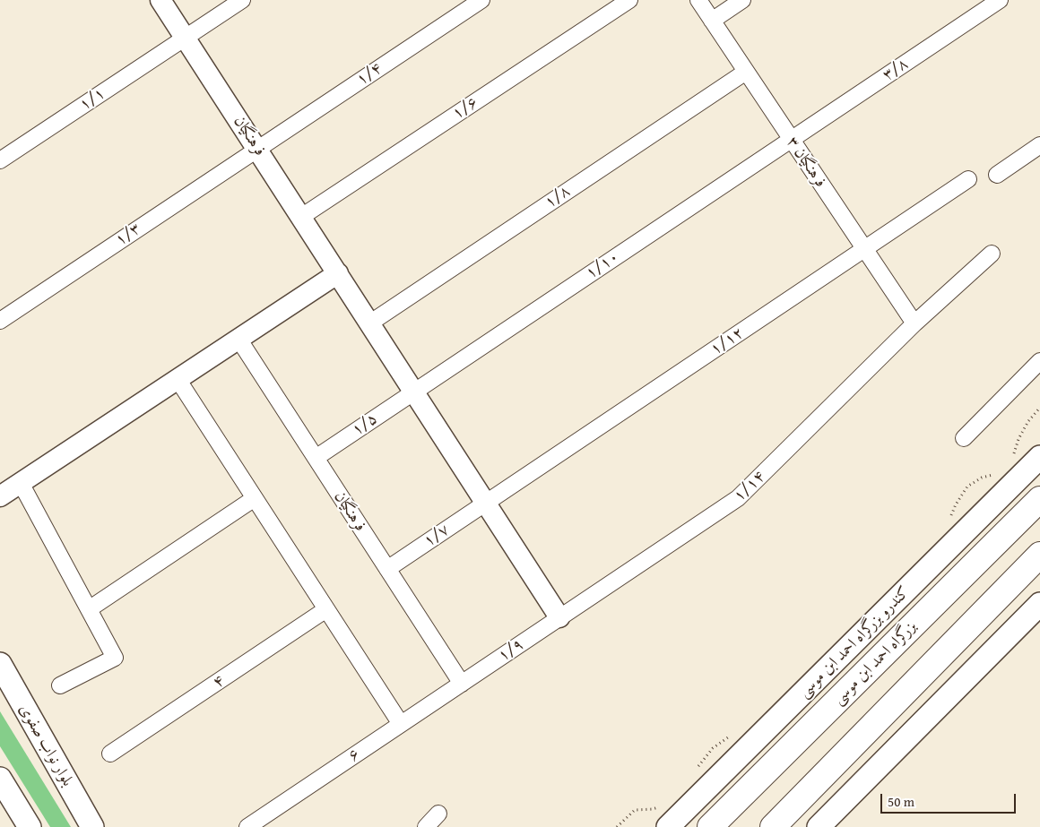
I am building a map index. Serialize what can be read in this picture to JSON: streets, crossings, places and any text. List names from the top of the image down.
{
  "streets": {
    "highway": ["بزرگراه احمد ابن موسی"],
    "main road": ["کندرو بزرگراه احمد ابن موسی", "بلوار نواب صفوی"],
    "street": [
      "۳/۸",
      "۱/۴",
      "۱/۱",
      "۱/۶",
      "فرهنگیان",
      "فرهنگیان ۳",
      "۱/۸",
      "۱/۳",
      "۱/۱۰",
      "۱/۱۲",
      "۱/۵",
      "۱/۱۴",
      "۱/۷",
      "۱/۹",
      "۴",
      "۶"
    ]
  },
  "crossings": [
    ["۳/۸", "فرهنگیان ۳"],
    ["۳/۸", "۱/۱۰"],
    ["۱/۴", "فرهنگیان"],
    ["۱/۴", "۱/۳"],
    ["۱/۱", "فرهنگیان"],
    ["۱/۶", "فرهنگیان"],
    ["فرهنگیان", "۱/۸"],
    ["فرهنگیان", "۱/۳"],
    ["فرهنگیان", "۱/۱۰"],
    ["فرهنگیان", "۱/۱۲"],
    ["فرهنگیان", "۱/۵"],
    ["فرهنگیان", "۱/۱۴"],
    ["فرهنگیان", "۱/۷"],
    ["فرهنگیان", "۱/۹"],
    ["فرهنگیان", "۶"],
    ["فرهنگیان ۳", "۱/۸"],
    ["فرهنگیان ۳", "۱/۱۰"],
    ["فرهنگیان ۳", "۱/۱۲"],
    ["فرهنگیان ۳", "۱/۱۴"],
    ["۱/۱۰", "۱/۵"],
    ["۱/۱۲", "۱/۷"],
    ["۱/۱۴", "۱/۹"],
    ["۱/۹", "۶"]
  ],
  "scale_bar": "50 m"
}
